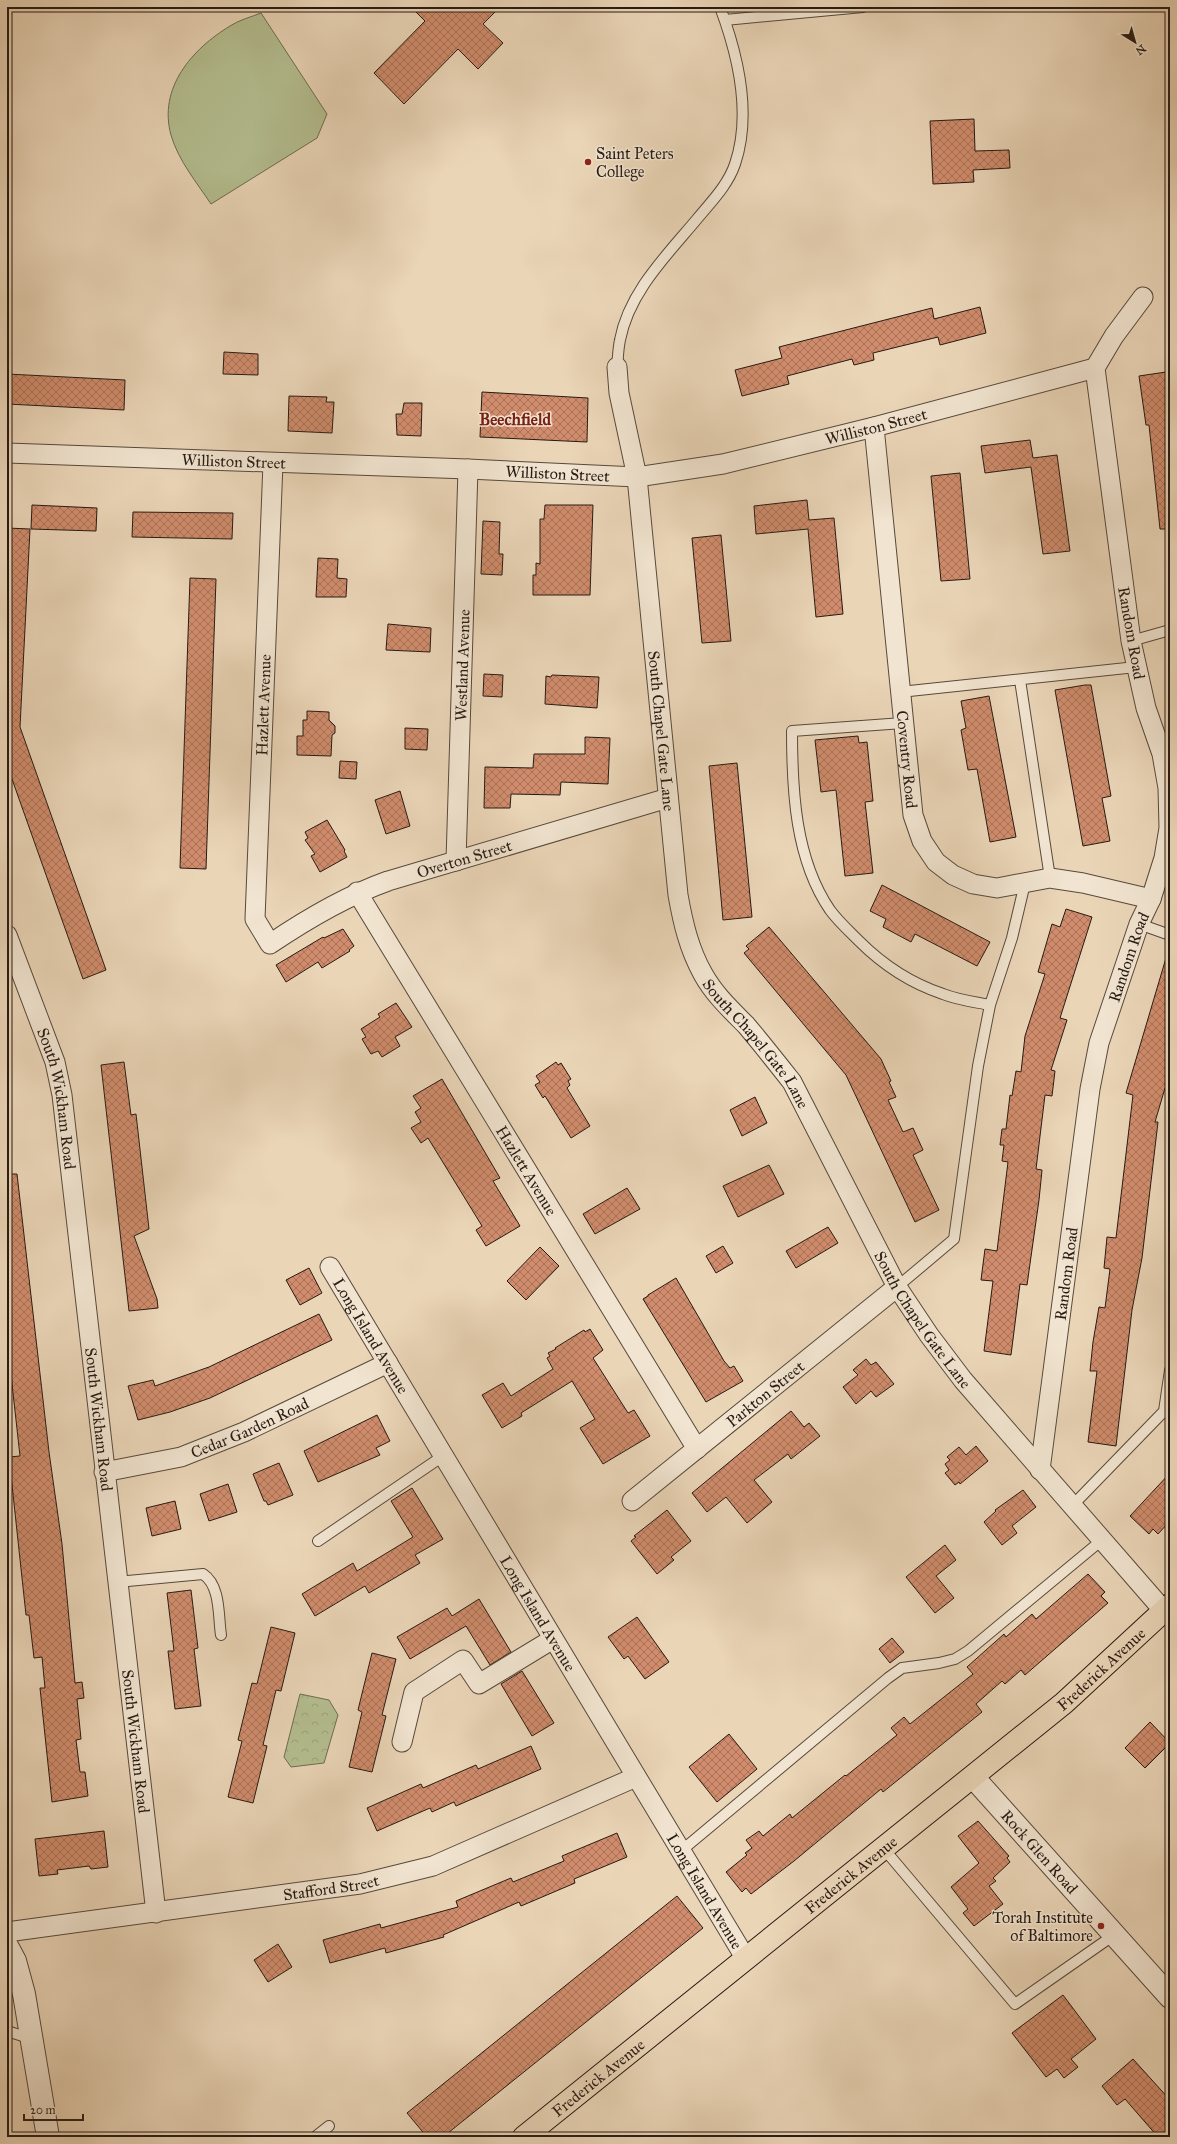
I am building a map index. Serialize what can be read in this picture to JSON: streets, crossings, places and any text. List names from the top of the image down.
{
  "streets": {
    "main road": ["Frederick Avenue"],
    "street": [
      "Williston Street",
      "Random Road",
      "Westland Avenue",
      "Hazlett Avenue",
      "South Chapel Gate Lane",
      "Coventry Road",
      "Overton Street",
      "South Wickham Road",
      "Long Island Avenue",
      "Parkton Street",
      "Cedar Garden Road",
      "Rock Glen Road",
      "Stafford Street"
    ]
  },
  "crossings": [
    ["Williston Street", "Random Road"],
    ["Williston Street", "Westland Avenue"],
    ["Williston Street", "Hazlett Avenue"],
    ["Williston Street", "South Chapel Gate Lane"],
    ["Williston Street", "Coventry Road"],
    ["Random Road", "South Chapel Gate Lane"],
    ["Random Road", "Coventry Road"],
    ["Westland Avenue", "Overton Street"],
    ["Hazlett Avenue", "Overton Street"],
    ["Hazlett Avenue", "Parkton Street"],
    ["South Chapel Gate Lane", "Overton Street"],
    ["South Chapel Gate Lane", "Parkton Street"],
    ["South Chapel Gate Lane", "Frederick Avenue"],
    ["South Wickham Road", "Cedar Garden Road"],
    ["South Wickham Road", "Stafford Street"],
    ["Long Island Avenue", "Cedar Garden Road"],
    ["Long Island Avenue", "Frederick Avenue"],
    ["Long Island Avenue", "Stafford Street"],
    ["Frederick Avenue", "Rock Glen Road"]
  ],
  "districts": ["Beechfield"],
  "places": ["Saint Peters College", "Torah Institute of Baltimore"],
  "scale_bar": "20 m",
  "north": "bottom right"
}
